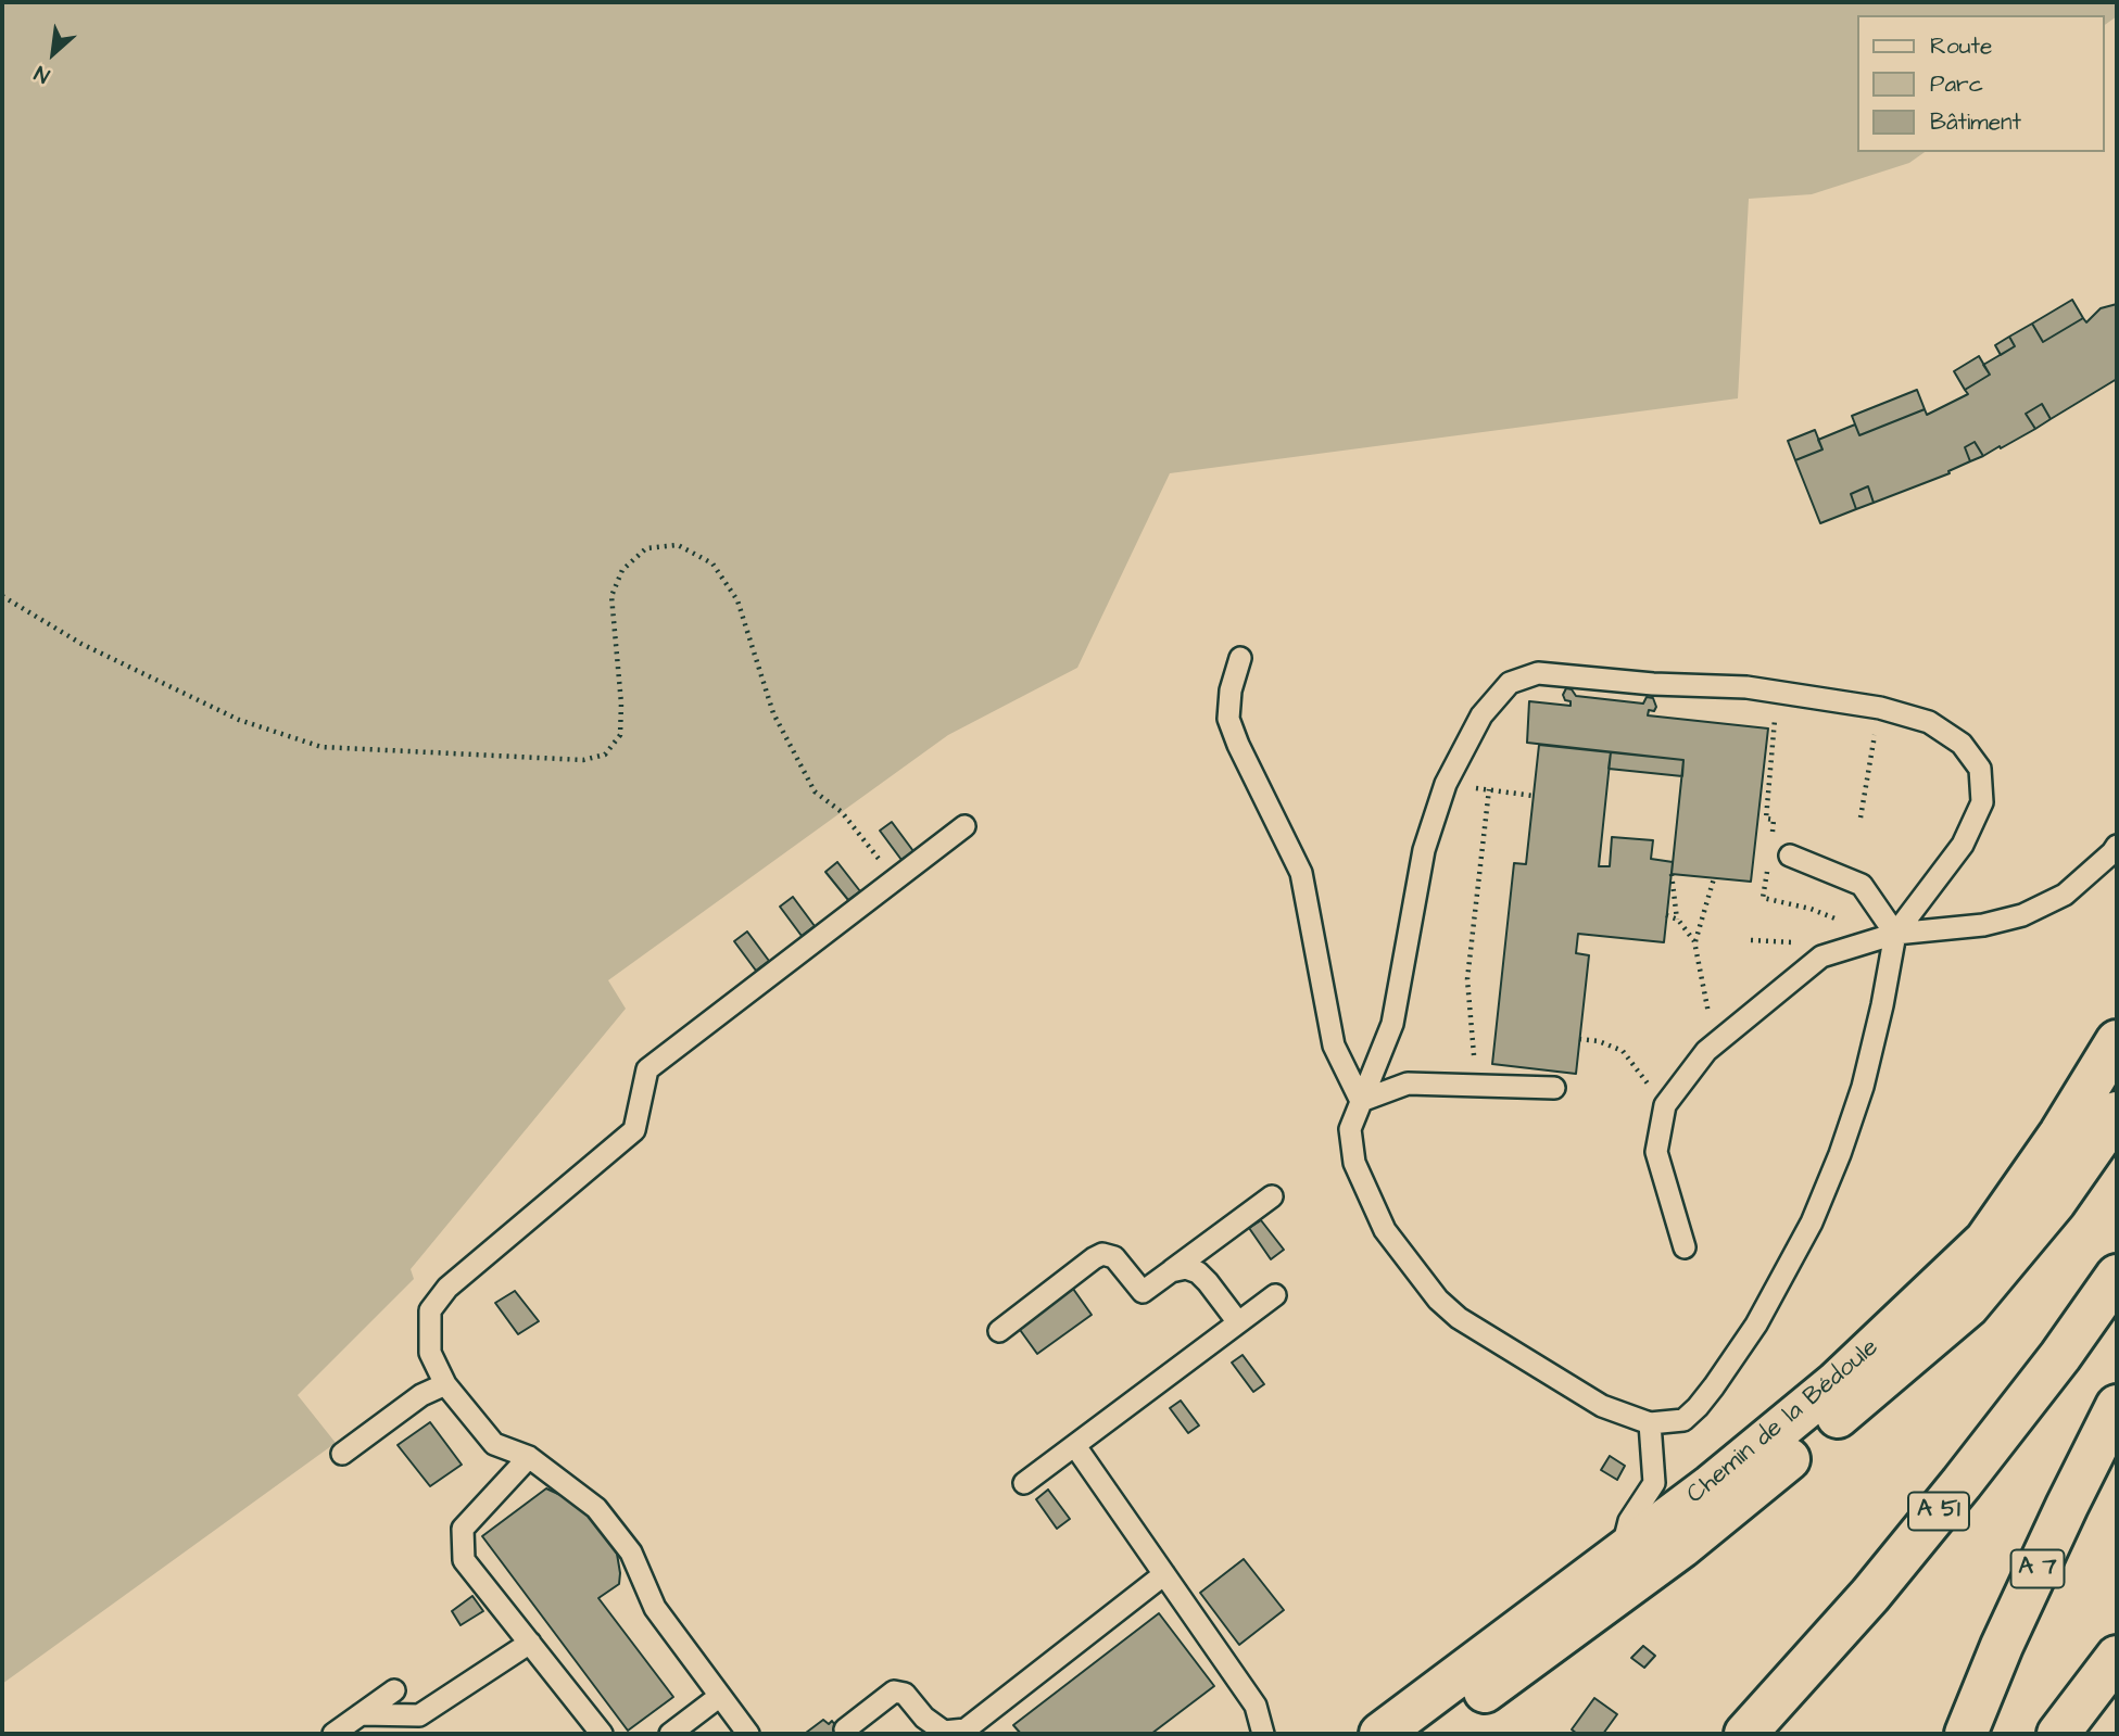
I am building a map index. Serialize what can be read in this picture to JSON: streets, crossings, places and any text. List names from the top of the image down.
{
  "streets": {
    "main road": ["Chemin de la Bédoule", "A 51", "A 7"]
  },
  "legend": ["Route", "Parc", "Bâtiment"],
  "north": "bottom left"
}
